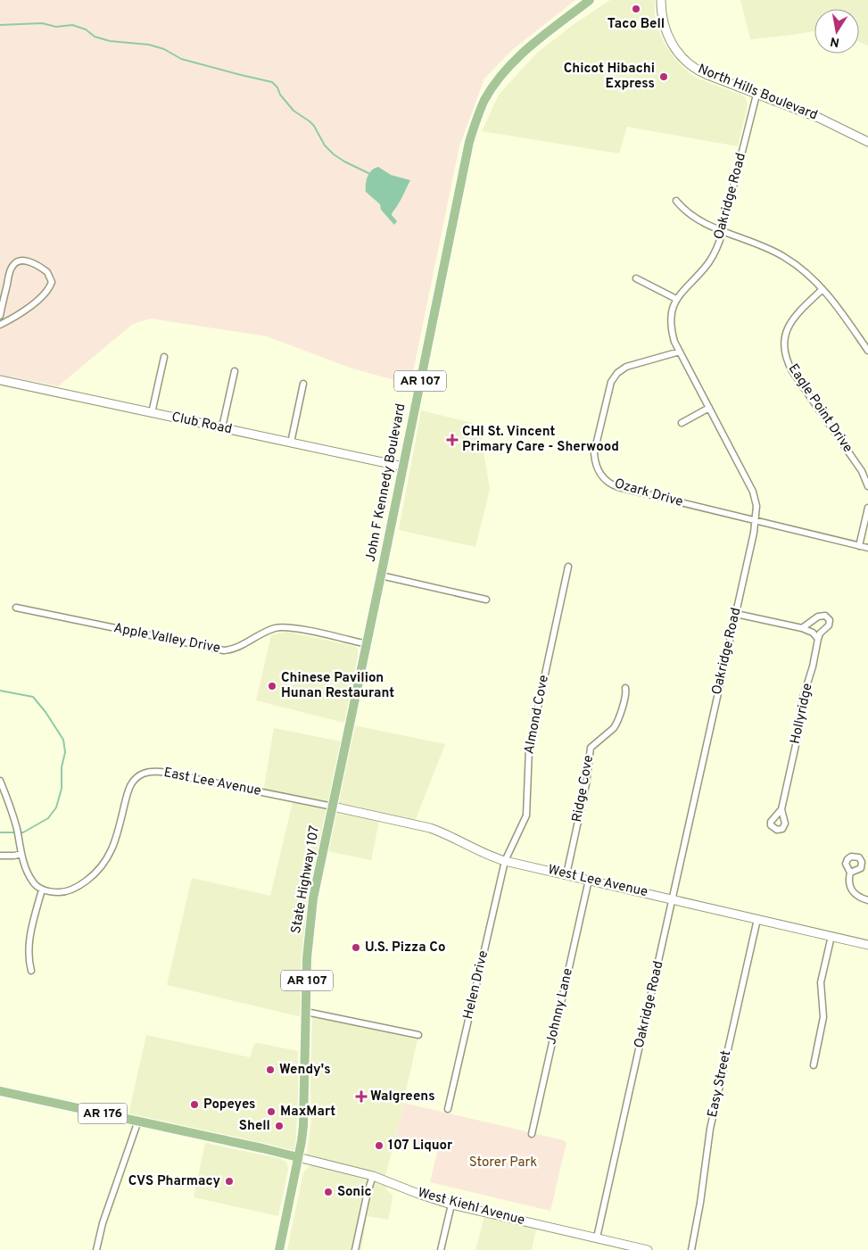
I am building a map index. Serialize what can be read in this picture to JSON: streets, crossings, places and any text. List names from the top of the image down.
{
  "streets": {
    "main road": [
      "AR 107",
      "John F Kennedy Boulevard",
      "State Highway 107",
      "AR 176"
    ],
    "street": [
      "North Hills Boulevard",
      "Oakridge Road",
      "Eagle Point Drive",
      "Club Road",
      "Ozark Drive",
      "Apple Valley Drive",
      "Hollyridge",
      "Almond Cove",
      "East Lee Avenue",
      "Ridge Cove",
      "West Lee Avenue",
      "Helen Drive",
      "Johnny Lane",
      "Easy Street",
      "West Kiehl Avenue"
    ]
  },
  "crossings": [
    ["North Hills Boulevard", "Oakridge Road"],
    ["Oakridge Road", "Ozark Drive"],
    ["Oakridge Road", "West Lee Avenue"],
    ["Oakridge Road", "West Kiehl Avenue"],
    ["Club Road", "John F Kennedy Boulevard"],
    ["John F Kennedy Boulevard", "Apple Valley Drive"],
    ["John F Kennedy Boulevard", "East Lee Avenue"],
    ["John F Kennedy Boulevard", "State Highway 107"],
    ["John F Kennedy Boulevard", "West Lee Avenue"],
    ["Almond Cove", "West Lee Avenue"],
    ["Almond Cove", "Helen Drive"],
    ["East Lee Avenue", "State Highway 107"],
    ["East Lee Avenue", "West Lee Avenue"],
    ["Ridge Cove", "West Lee Avenue"],
    ["State Highway 107", "West Lee Avenue"],
    ["State Highway 107", "AR 176"],
    ["State Highway 107", "West Kiehl Avenue"],
    ["West Lee Avenue", "Helen Drive"],
    ["West Lee Avenue", "Johnny Lane"],
    ["West Lee Avenue", "Easy Street"],
    ["AR 176", "West Kiehl Avenue"]
  ],
  "parks": ["Storer Park"],
  "places": {
    "other": [
      "Taco Bell",
      "Chicot Hibachi Express",
      "Chinese Pavilion Hunan Restaurant",
      "U.S. Pizza Co",
      "Wendy's",
      "Popeyes",
      "MaxMart",
      "Shell",
      "107 Liquor",
      "CVS Pharmacy",
      "Sonic"
    ],
    "health": ["CHI St. Vincent Primary Care - Sherwood", "Walgreens"]
  },
  "north": "bottom"
}
